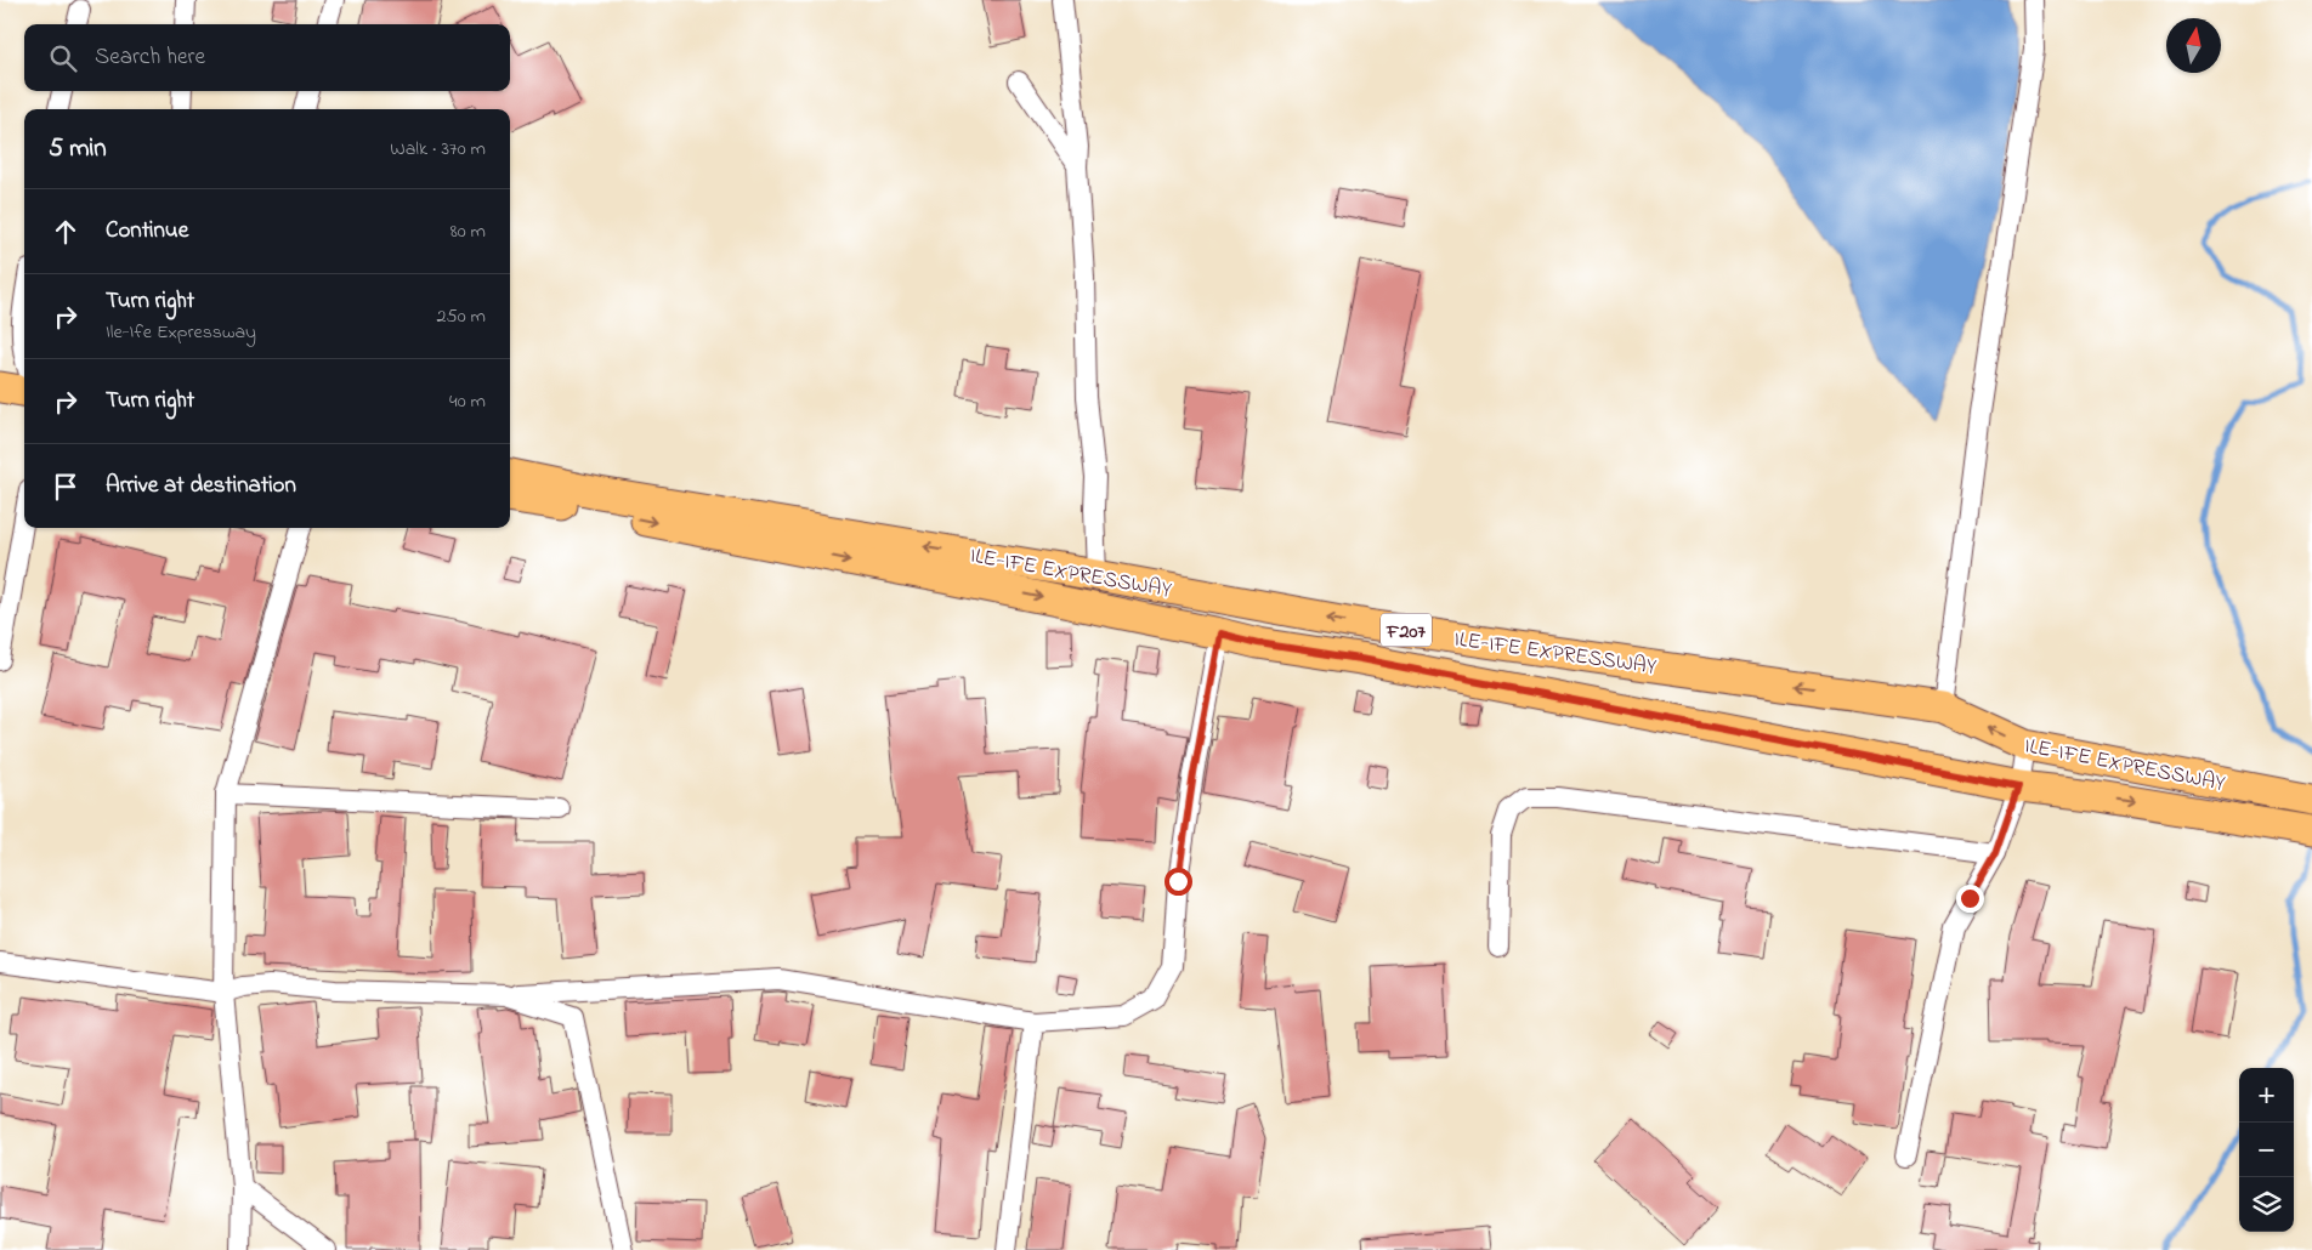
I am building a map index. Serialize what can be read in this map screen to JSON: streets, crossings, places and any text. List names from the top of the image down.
{
  "streets": {
    "main road": ["ILE-IFE EXPRESSWAY", "F207"]
  },
  "north": "top",
  "page": {
    "search": "Search here",
    "heading": ["5 min", "Walk · 370 m"],
    "list": [
      ["Continue", "80 m"],
      ["Turn right", "Ile-Ife Expressway", "250 m"],
      ["Turn right", "40 m"],
      "Arrive at destination"
    ],
    "map_buttons": ["+", "−"]
  }
}
